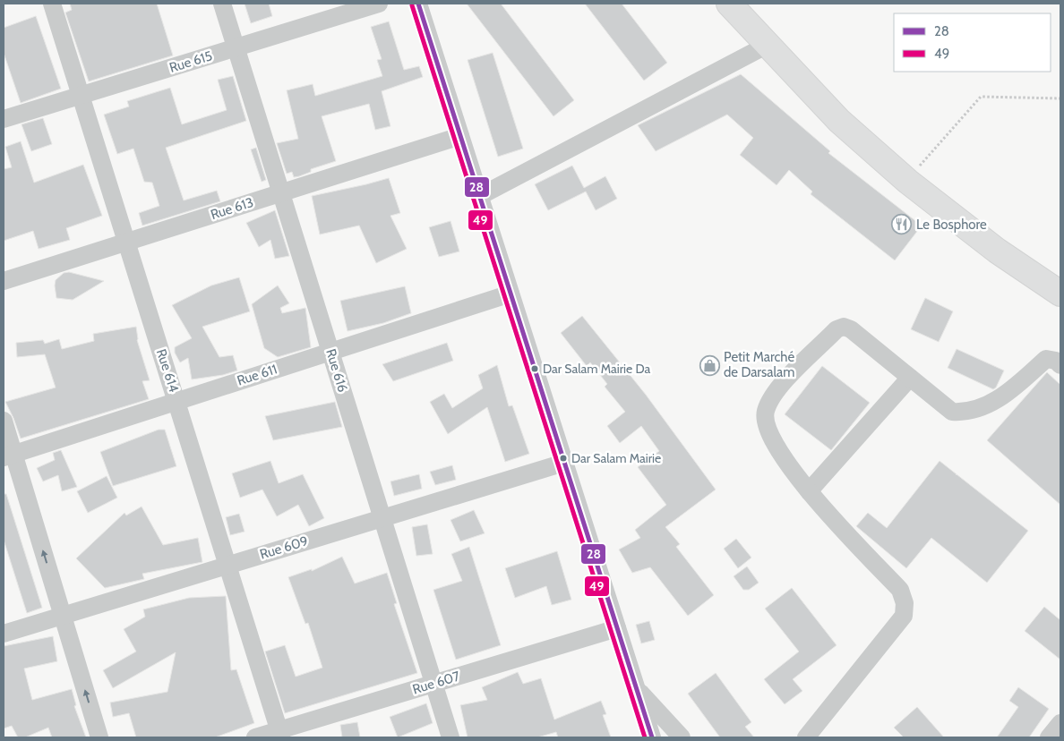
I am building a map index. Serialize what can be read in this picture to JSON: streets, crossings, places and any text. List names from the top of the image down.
{
  "streets": {
    "street": [
      "Rue 615",
      "Rue 613",
      "Rue 614",
      "Rue 616",
      "Rue 611",
      "Rue 609",
      "Rue 607"
    ]
  },
  "crossings": [
    ["Rue 615", "Rue 614"],
    ["Rue 615", "Rue 616"],
    ["Rue 613", "Rue 614"],
    ["Rue 613", "Rue 616"],
    ["Rue 614", "Rue 611"],
    ["Rue 614", "Rue 609"],
    ["Rue 614", "Rue 607"],
    ["Rue 616", "Rue 611"],
    ["Rue 616", "Rue 609"],
    ["Rue 616", "Rue 607"]
  ],
  "places": {
    "restaurant": ["Le Bosphore"],
    "shop": ["Petit Marché de Darsalam"],
    "other": ["Dar Salam Mairie Da", "Dar Salam Mairie"]
  },
  "lines": ["transit line 28", "transit line 49"],
  "legend": ["28", "49"]
}
